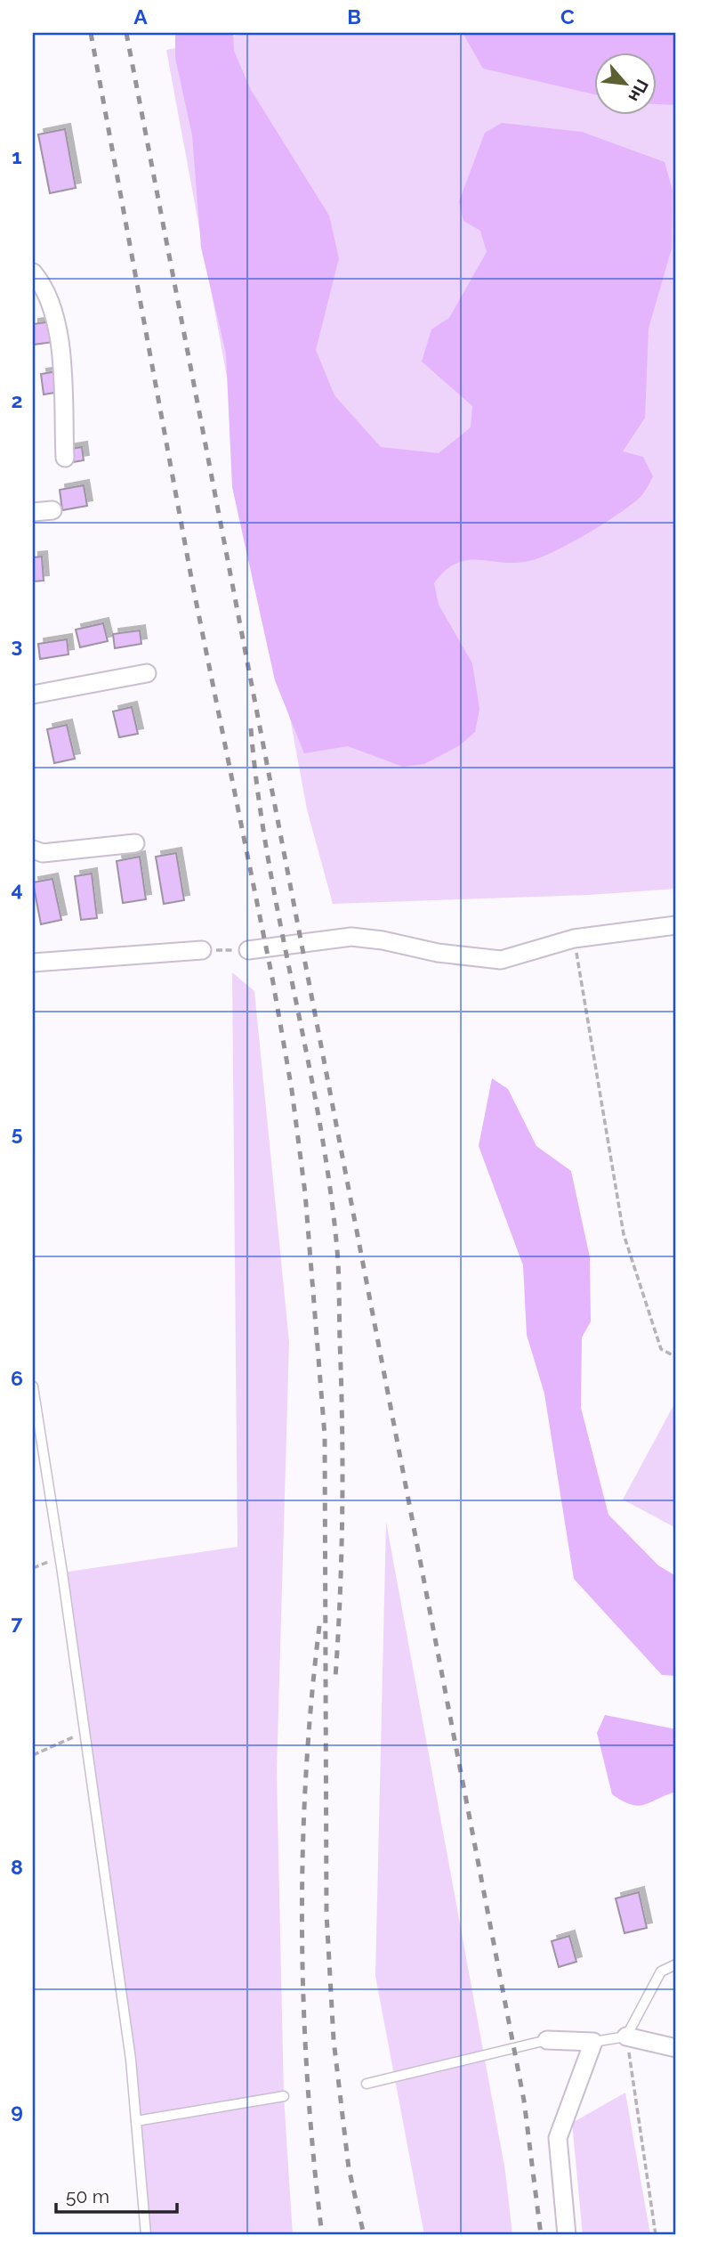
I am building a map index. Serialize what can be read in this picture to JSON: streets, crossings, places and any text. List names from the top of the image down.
{
  "scale_bar": "50 m",
  "north": "bottom right",
  "grid": {
    "columns": ["A", "B", "C"],
    "rows": [
      "1",
      "2",
      "3",
      "4",
      "5",
      "6",
      "7",
      "8",
      "9"
    ]
  }
}
